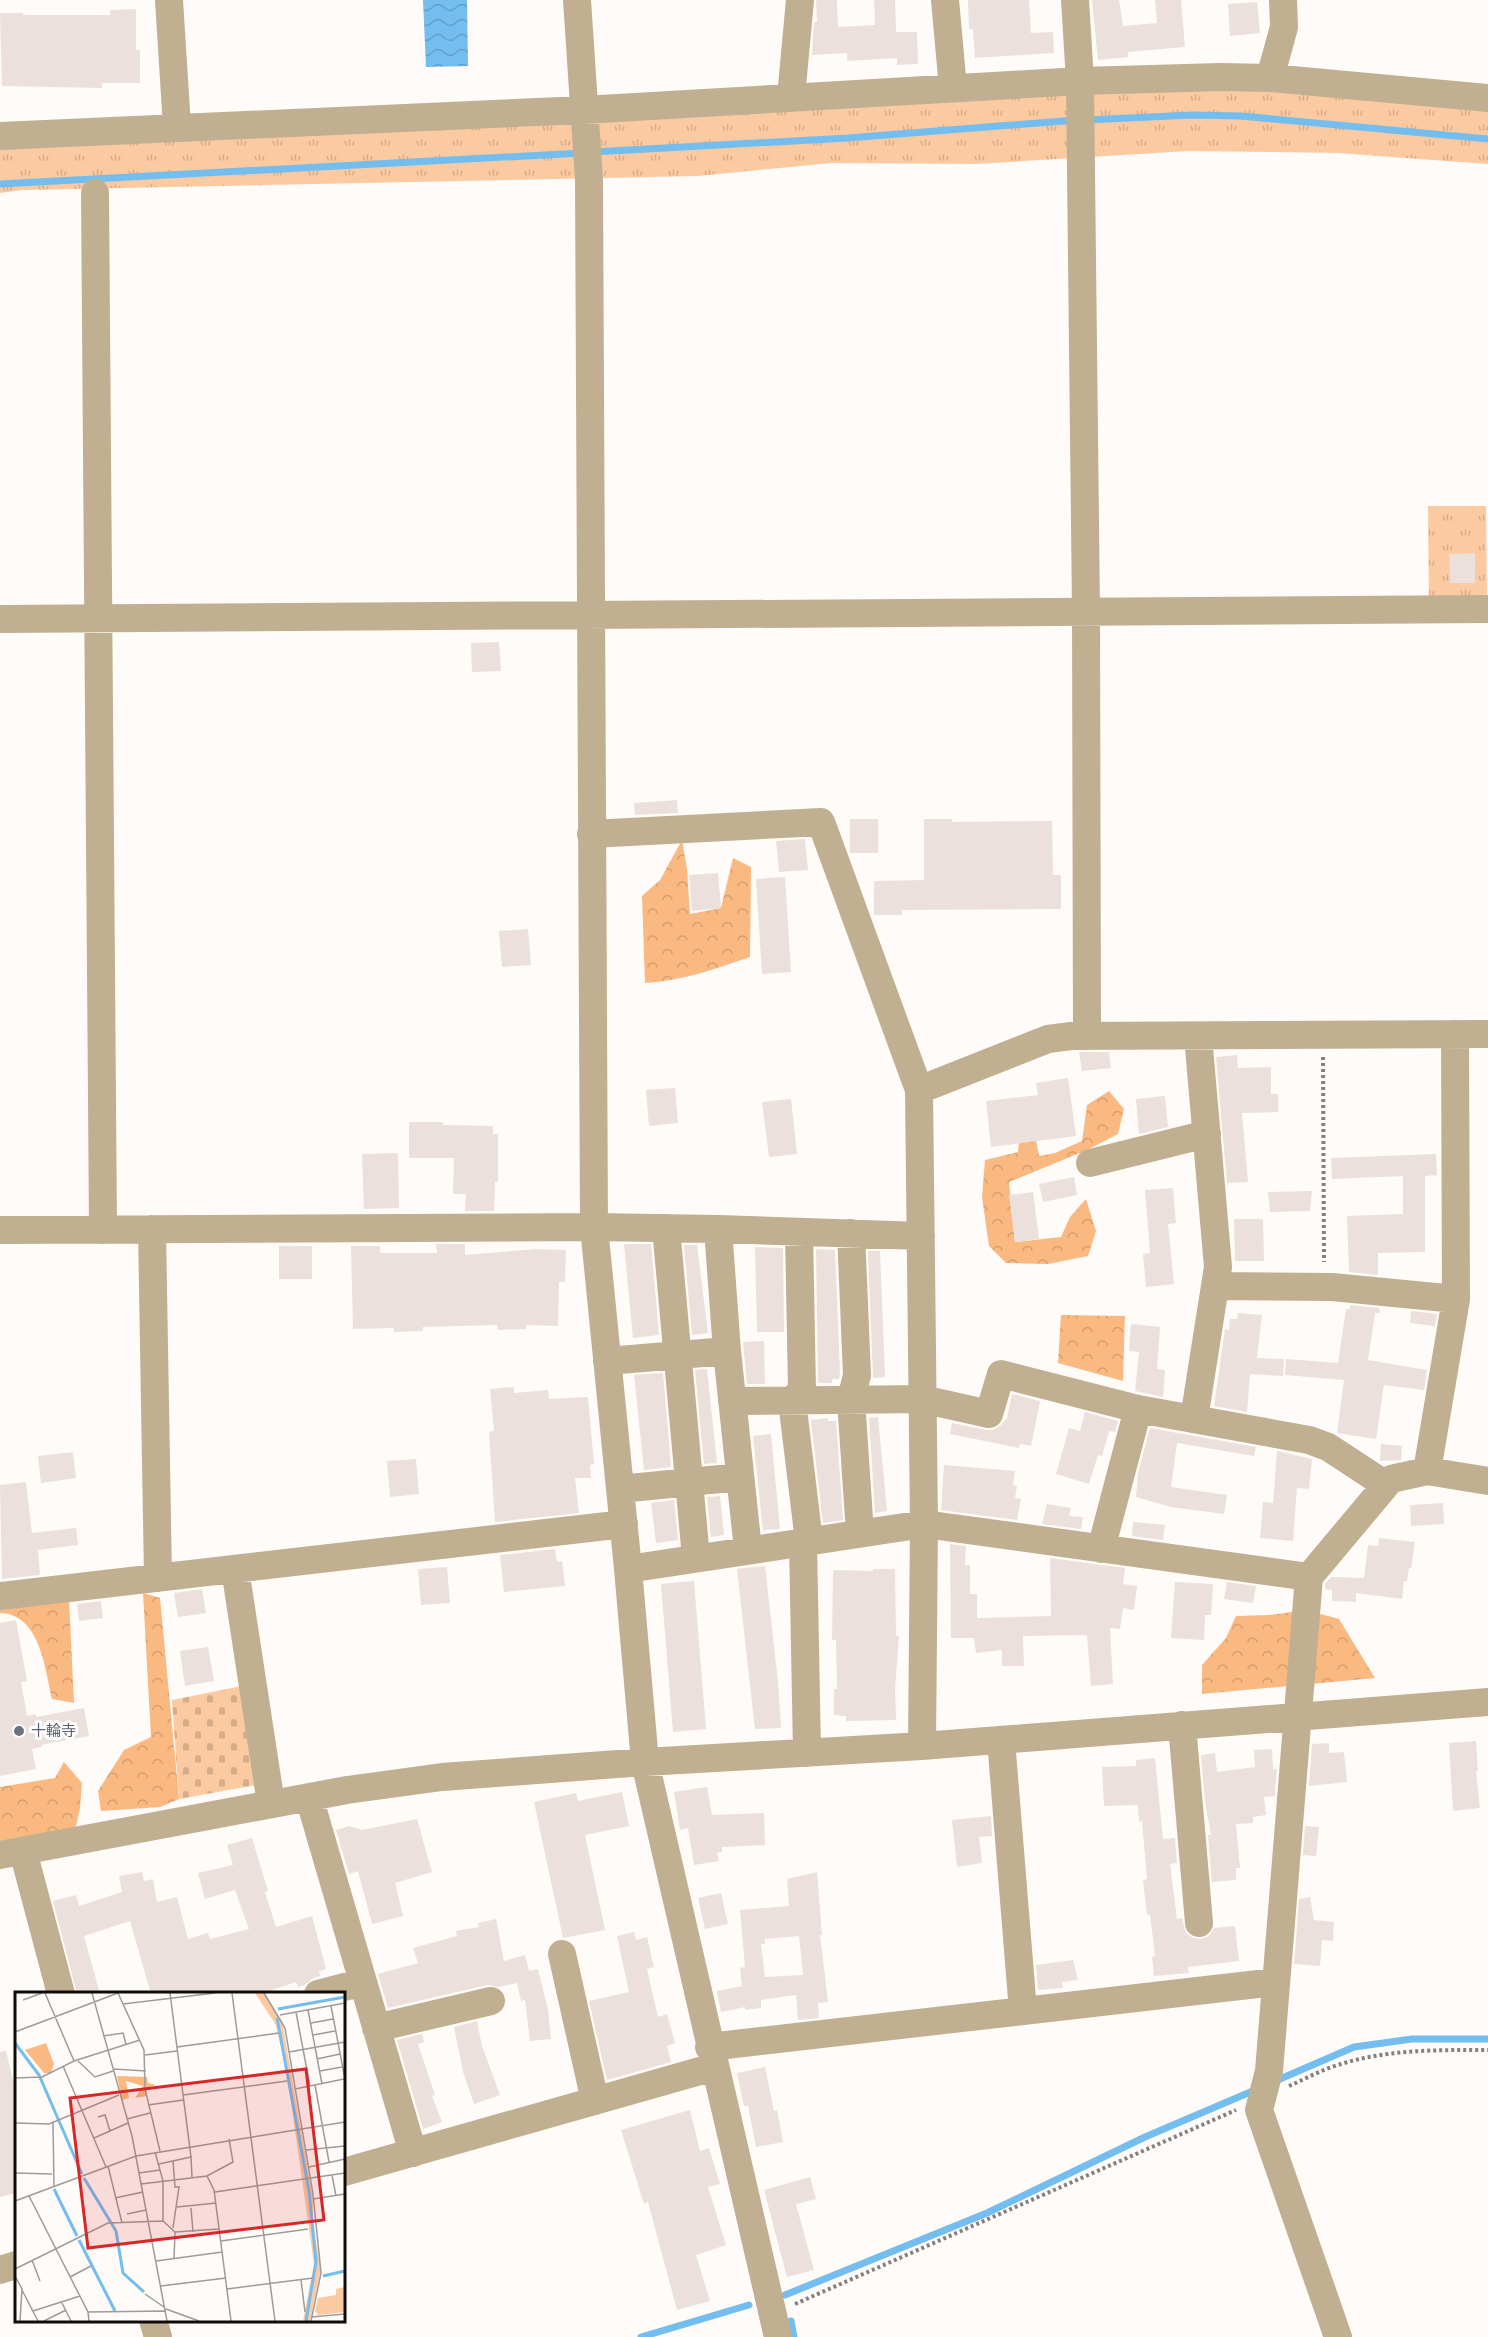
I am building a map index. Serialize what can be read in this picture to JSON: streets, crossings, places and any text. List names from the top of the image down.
{
  "places": ["十輪寺"]
}
